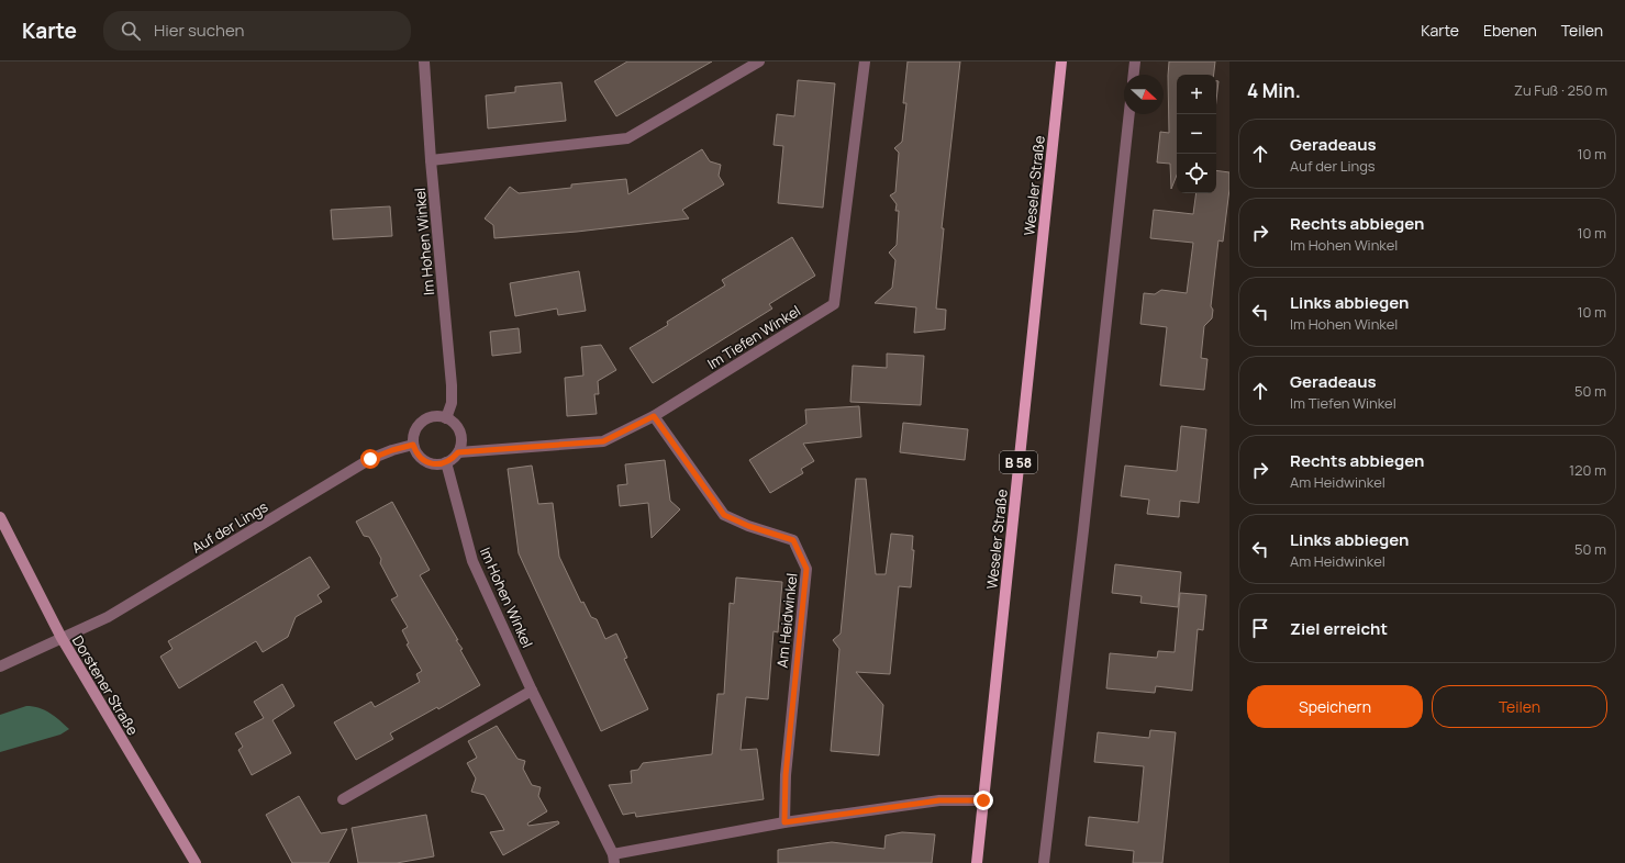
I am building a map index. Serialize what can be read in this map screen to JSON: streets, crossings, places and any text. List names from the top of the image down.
{
  "streets": {
    "main road": ["Weseler Straße", "B 58", "Dorstener Straße"],
    "street": [
      "Im Hohen Winkel",
      "Im Tiefen Winkel",
      "Auf der Lings",
      "Am Heidwinkel"
    ]
  },
  "crossings": [
    ["Im Hohen Winkel", "Im Tiefen Winkel"],
    ["Im Hohen Winkel", "Auf der Lings"],
    ["Im Tiefen Winkel", "Auf der Lings"],
    ["Im Tiefen Winkel", "Am Heidwinkel"],
    ["Auf der Lings", "Dorstener Straße"]
  ],
  "north": "right",
  "page": {
    "header": "Karte",
    "search": "Hier suchen",
    "nav": ["Karte", "Ebenen", "Teilen"],
    "heading": ["4 Min.", "Zu Fuß · 250 m"],
    "map_buttons": ["+", "−"],
    "list": [
      ["Geradeaus", "Auf der Lings", "10 m"],
      ["Rechts abbiegen", "Im Hohen Winkel", "10 m"],
      ["Links abbiegen", "Im Hohen Winkel", "10 m"],
      ["Geradeaus", "Im Tiefen Winkel", "50 m"],
      ["Rechts abbiegen", "Am Heidwinkel", "120 m"],
      ["Links abbiegen", "Am Heidwinkel", "50 m"],
      "Ziel erreicht"
    ],
    "buttons": ["Speichern", "Teilen"]
  }
}
